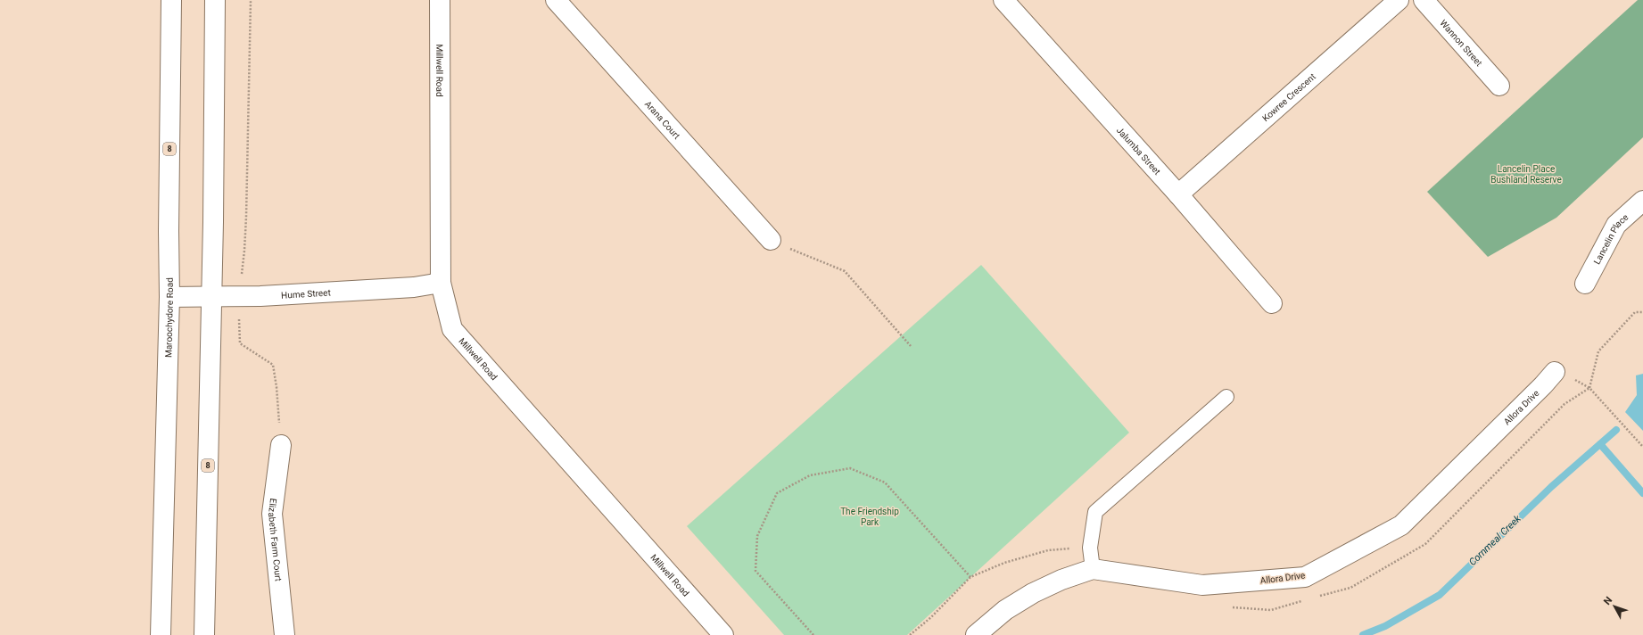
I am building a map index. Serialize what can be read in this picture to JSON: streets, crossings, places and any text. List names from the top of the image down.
{
  "streets": {
    "street": [
      "Wannon Street",
      "Millwell Road",
      "Kowree Crescent",
      "Arana Court",
      "8",
      "Jalumba Street",
      "Lancelin Place",
      "Hume Street",
      "Maroochydore Road",
      "Allora Drive",
      "Elizabeth Farm Court"
    ]
  },
  "crossings": [
    ["Millwell Road", "Hume Street"],
    ["Kowree Crescent", "Jalumba Street"],
    ["8", "Hume Street"],
    ["Hume Street", "Maroochydore Road"]
  ],
  "water": ["Cornmeal Creek"],
  "parks": ["Lancelin Place Bushland Reserve", "The Friendship Park"],
  "north": "top left"
}
